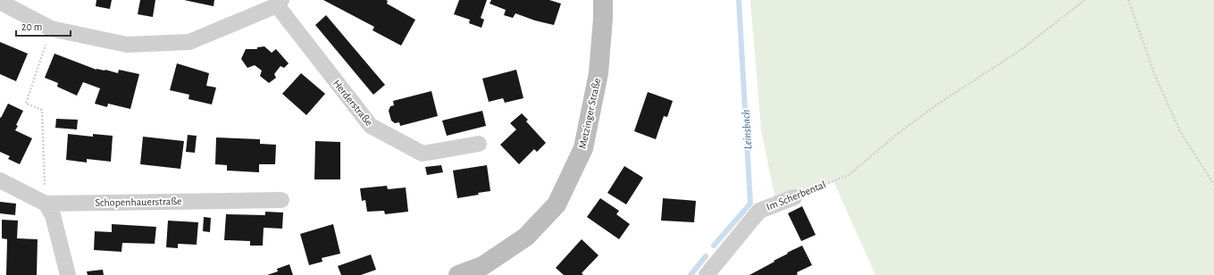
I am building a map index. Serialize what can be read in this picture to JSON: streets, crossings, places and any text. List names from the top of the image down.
{
  "streets": {
    "main road": ["Metzinger Straße"],
    "street": ["Herderstraße", "Im Scherbental", "Schopenhauerstraße"]
  },
  "water": ["Leinsbach"],
  "scale_bar": "20 m"
}
